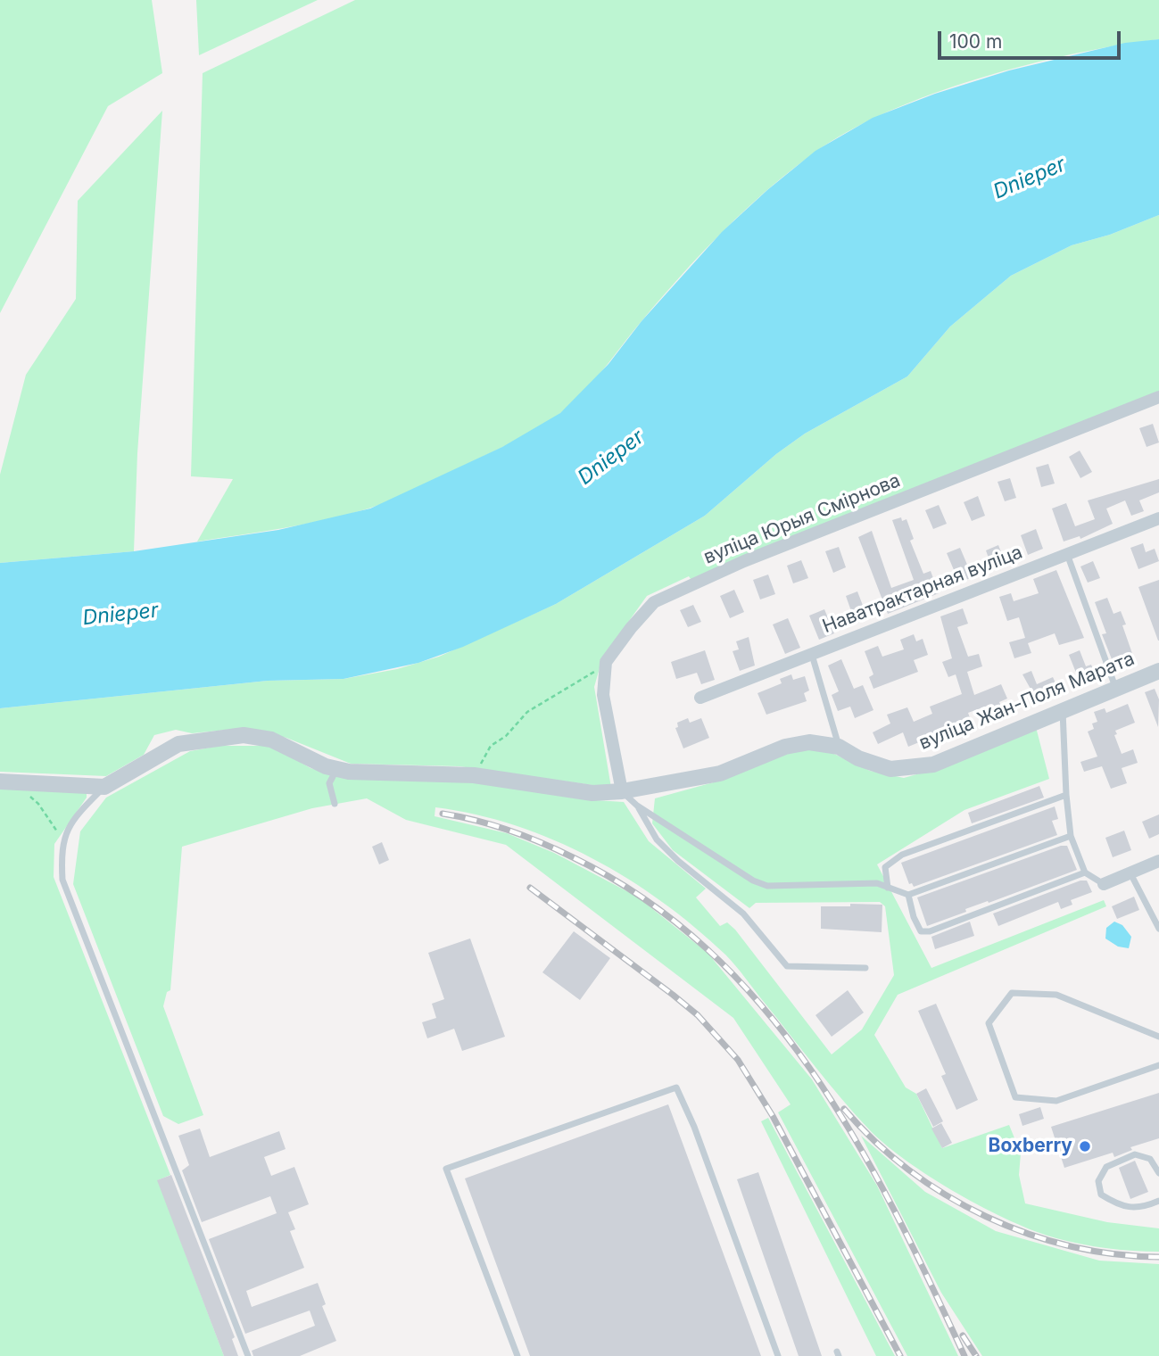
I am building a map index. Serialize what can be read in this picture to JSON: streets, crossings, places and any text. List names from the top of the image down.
{
  "streets": {
    "street": ["вуліца Юрыя Смірнова", "Наватрактарная вуліца", "вуліца Жан-Поля Марата"]
  },
  "crossings": [
    ["вуліца Юрыя Смірнова", "вуліца Жан-Поля Марата"]
  ],
  "water": ["Dnieper"],
  "places": ["Boxberry"],
  "scale_bar": "100 m"
}
